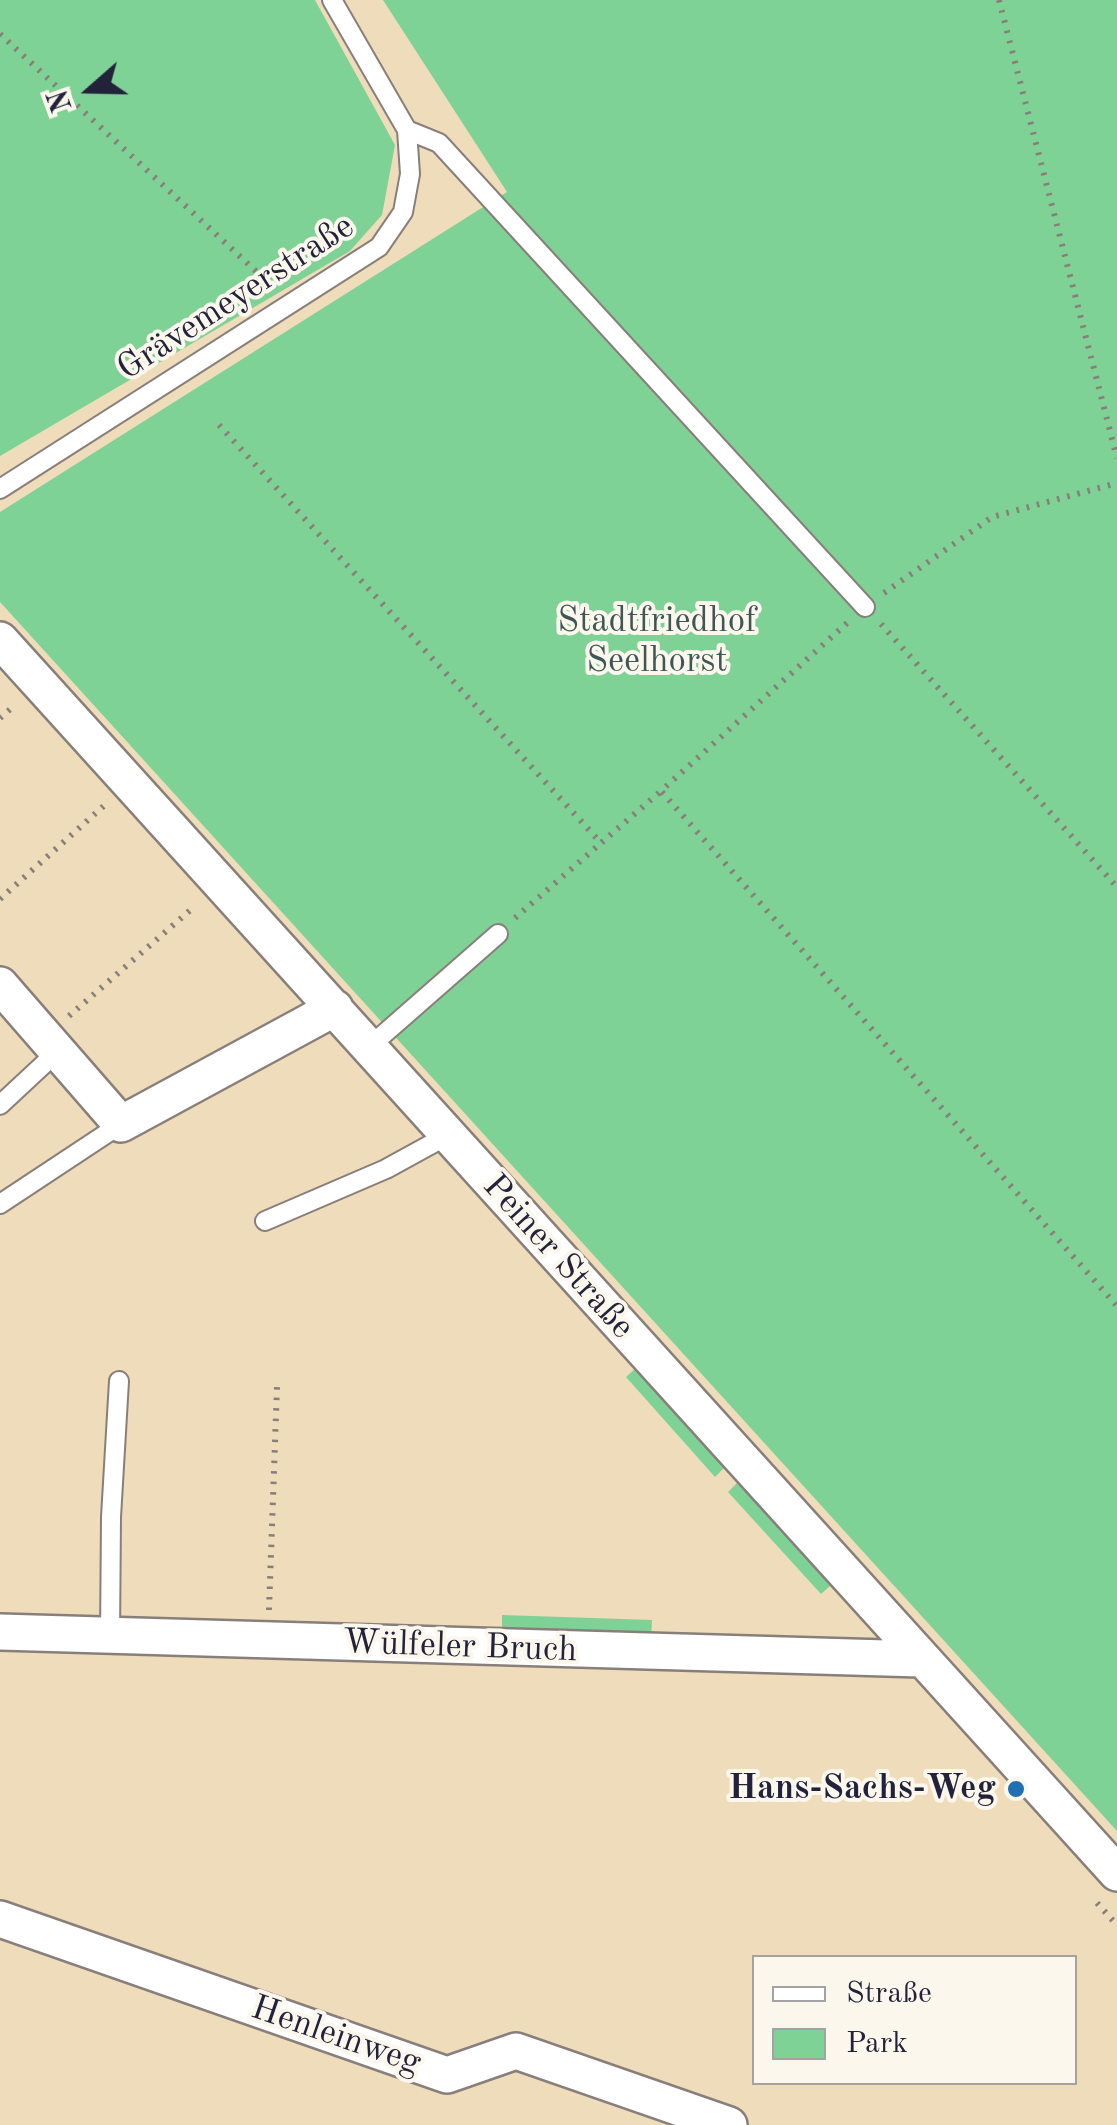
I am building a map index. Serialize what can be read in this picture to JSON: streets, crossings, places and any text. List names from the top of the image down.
{
  "streets": {
    "street": ["Peiner Straße", "Wülfeler Bruch", "Henleinweg"],
    "lane": ["Grävemeyerstraße"]
  },
  "crossings": [
    ["Peiner Straße", "Wülfeler Bruch"]
  ],
  "parks": ["Stadtfriedhof Seelhorst"],
  "places": ["Hans-Sachs-Weg"],
  "legend": ["Straße", "Park"],
  "north": "left"
}
